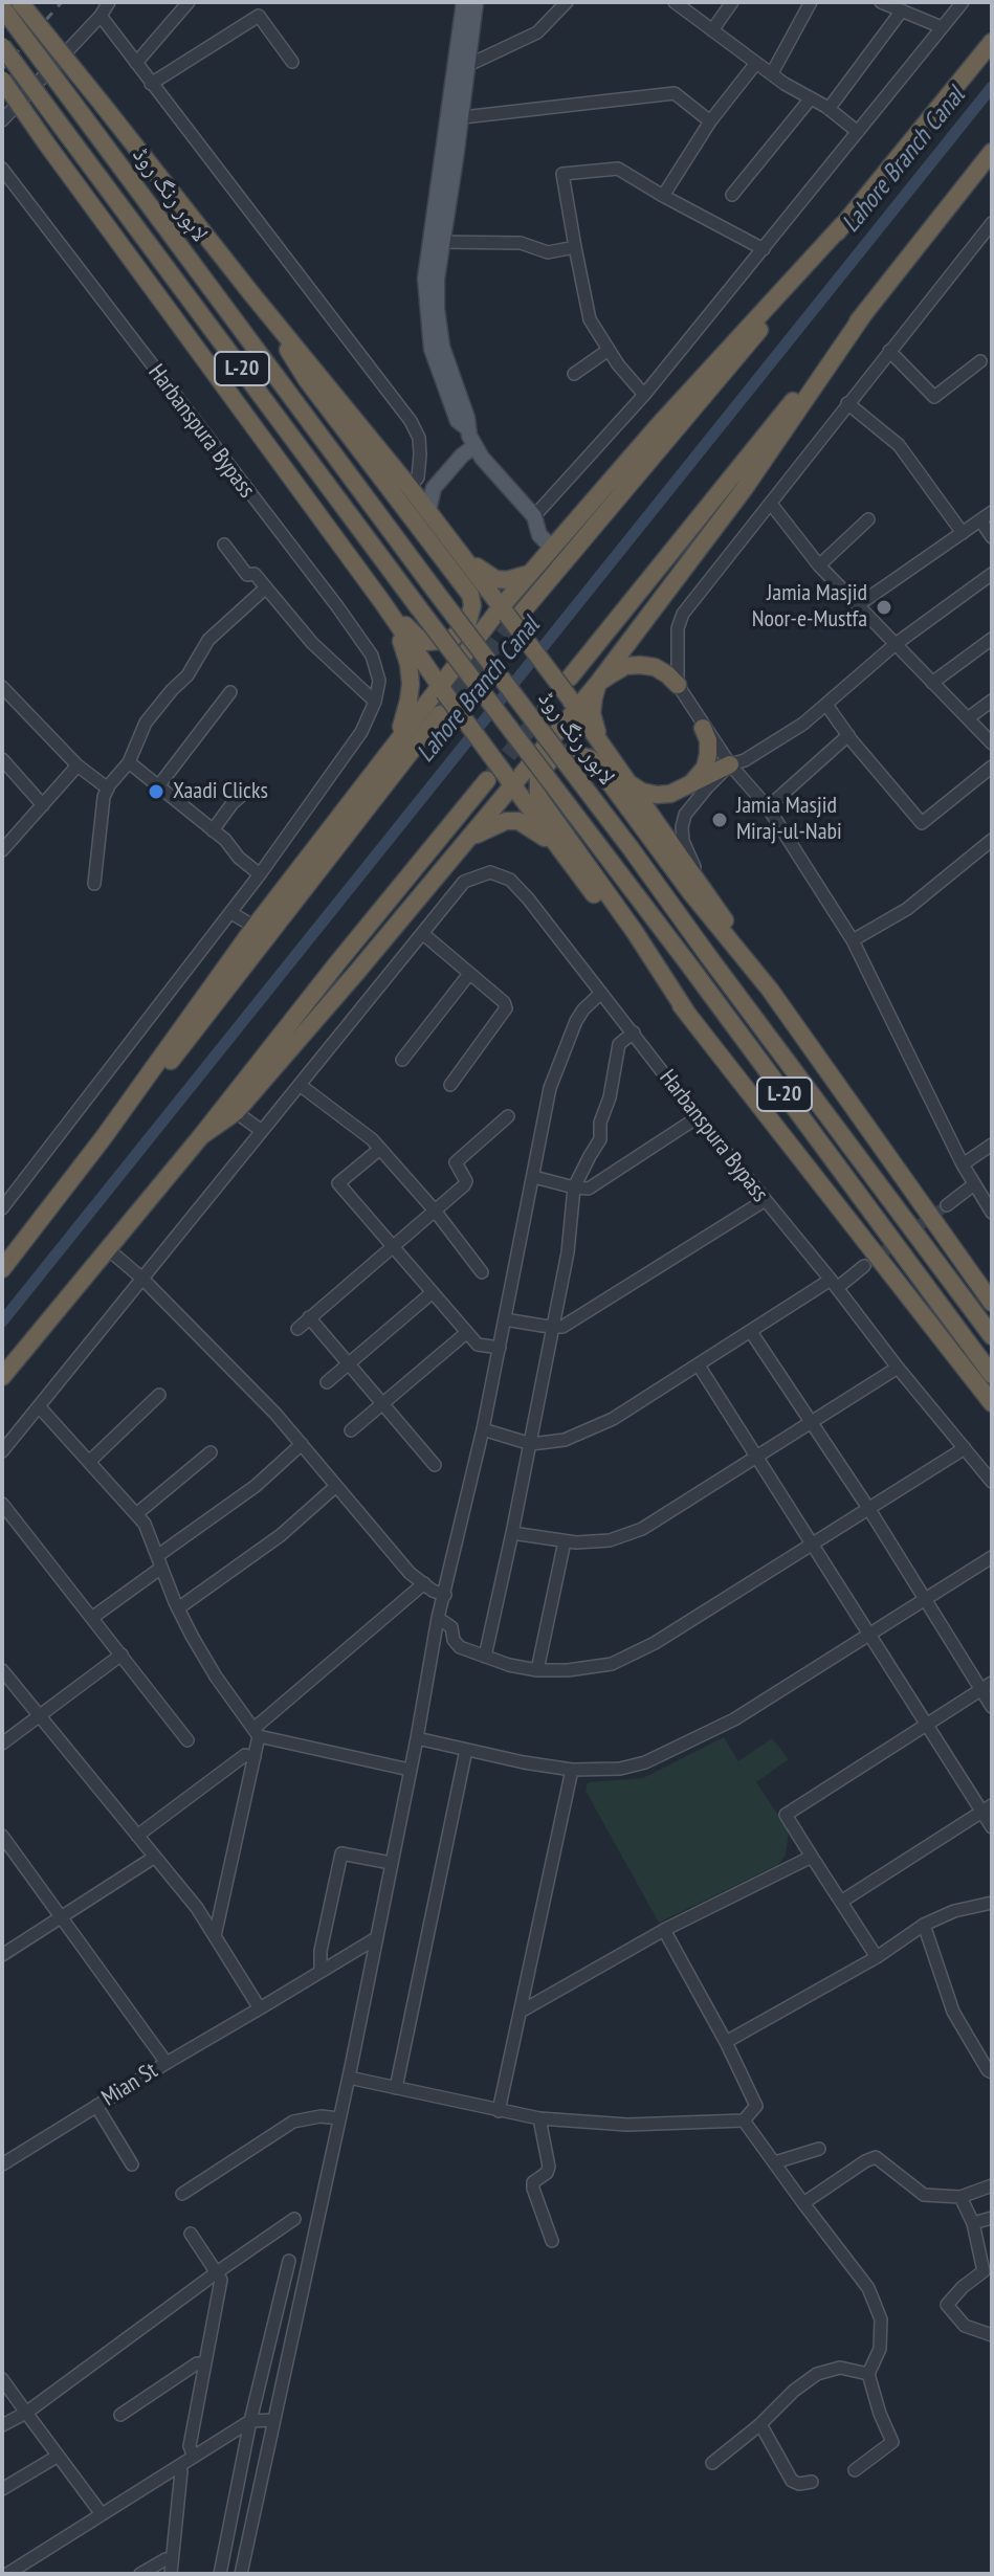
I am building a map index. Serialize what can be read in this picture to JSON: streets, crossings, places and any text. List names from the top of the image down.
{
  "streets": {
    "highway": ["لاہور رنگ روڈ", "L-20"],
    "street": ["Harbanspura Bypass", "Mian St"]
  },
  "water": ["Lahore Branch Canal"],
  "places": ["Jamia Masjid Noor-e-Mustfa", "Xaadi Clicks", "Jamia Masjid Miraj-ul-Nabi"]
}
